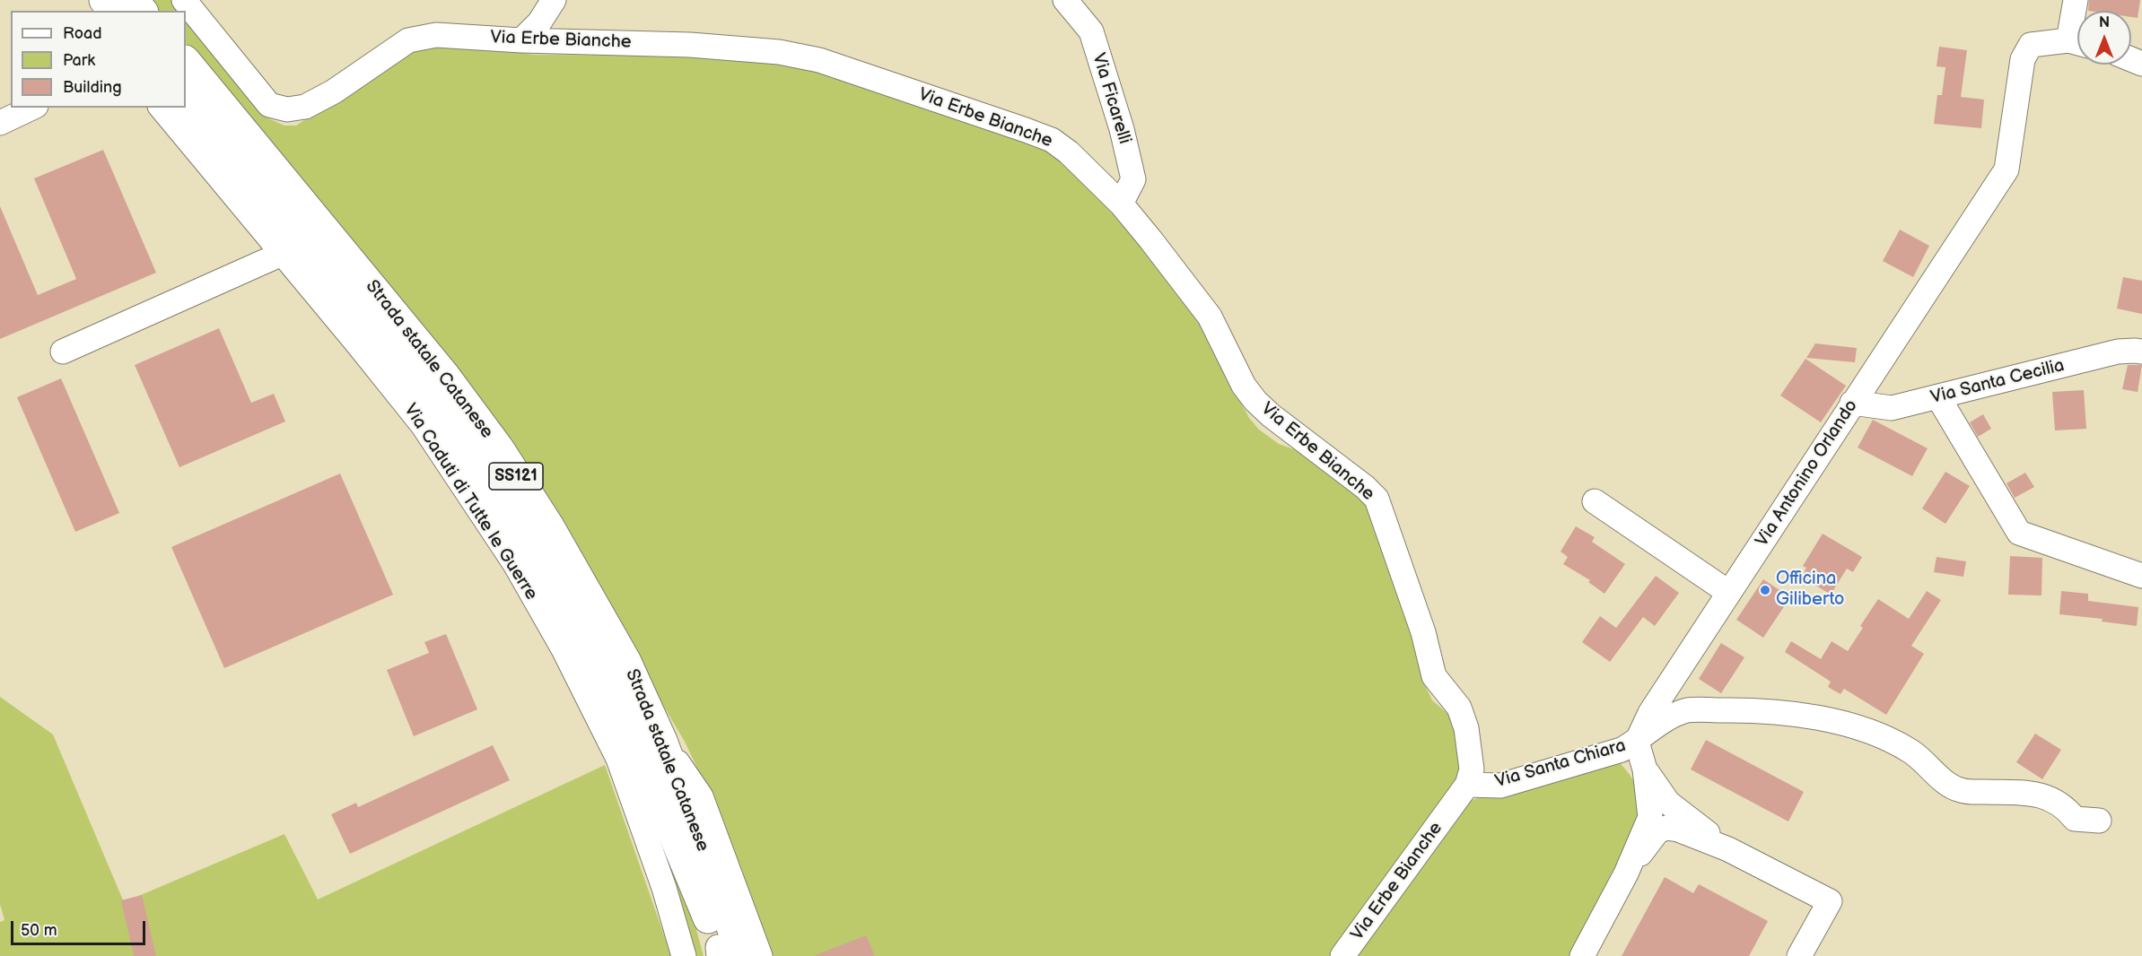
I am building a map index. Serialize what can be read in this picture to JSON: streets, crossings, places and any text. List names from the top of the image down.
{
  "streets": {
    "main road": ["Strada statale Catanese", "SS121"],
    "street": [
      "Via Erbe Bianche",
      "Via Ficarelli",
      "Via Santa Cecilia",
      "Via Antonino Orlando",
      "Via Caduti di Tutte le Guerre",
      "Via Santa Chiara"
    ]
  },
  "crossings": [
    ["Via Erbe Bianche", "Via Ficarelli"],
    ["Via Erbe Bianche", "Via Santa Chiara"],
    ["Via Santa Cecilia", "Via Antonino Orlando"],
    ["Via Antonino Orlando", "Via Santa Chiara"]
  ],
  "places": ["Officina Giliberto"],
  "legend": ["Road", "Park", "Building"],
  "scale_bar": "50 m",
  "north": "top"
}
